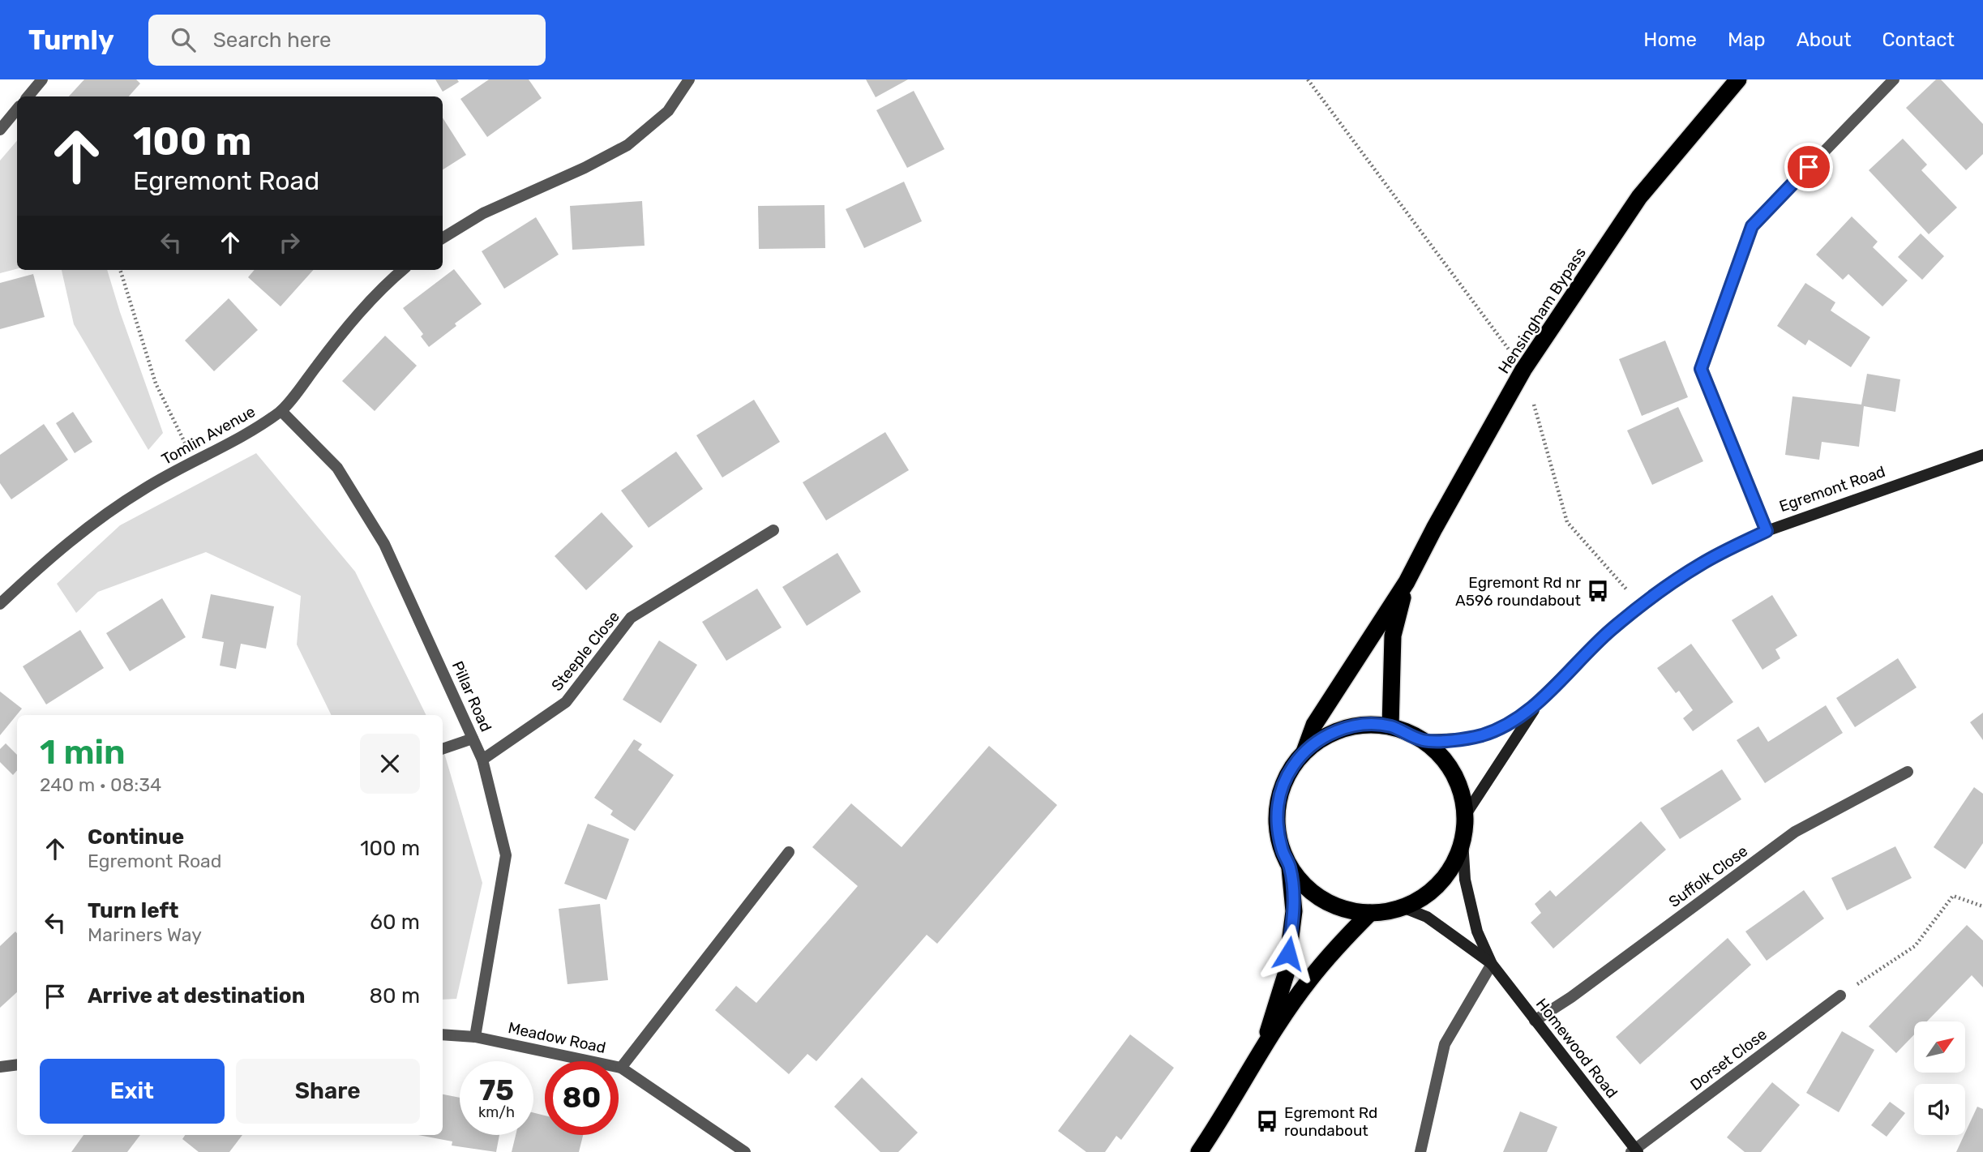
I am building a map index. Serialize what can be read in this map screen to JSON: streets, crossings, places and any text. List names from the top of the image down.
{
  "streets": {
    "highway": ["Hensingham Bypass"],
    "main road": ["Egremont Road", "Homewood Road"],
    "street": [
      "Tomlin Avenue",
      "Steeple Close",
      "Pillar Road",
      "Suffolk Close",
      "Meadow Road",
      "Dorset Close"
    ]
  },
  "crossings": [
    ["Tomlin Avenue", "Pillar Road"],
    ["Steeple Close", "Pillar Road"],
    ["Pillar Road", "Meadow Road"],
    ["Suffolk Close", "Homewood Road"],
    ["Homewood Road", "Dorset Close"]
  ],
  "places": {
    "bus stop": ["Egremont Rd nr A596 roundabout", "Egremont Rd roundabout"]
  },
  "north": "top right",
  "page": {
    "header": "Turnly",
    "search": "Search here",
    "nav": [
      "Home",
      "Map",
      "About",
      "Contact"
    ],
    "turn": ["100 m", "Egremont Road"],
    "heading": ["1 min", "240 m · 08:34"],
    "list": [
      {
        "name": "Continue",
        "note": "Egremont Road",
        "value": "100 m"
      },
      {
        "name": "Turn left",
        "note": "Mariners Way",
        "value": "60 m"
      },
      {
        "name": "Arrive at destination",
        "value": "80 m"
      }
    ],
    "buttons": ["Exit", "Share"],
    "speed": "75 km/h",
    "limit": "80"
  }
}
